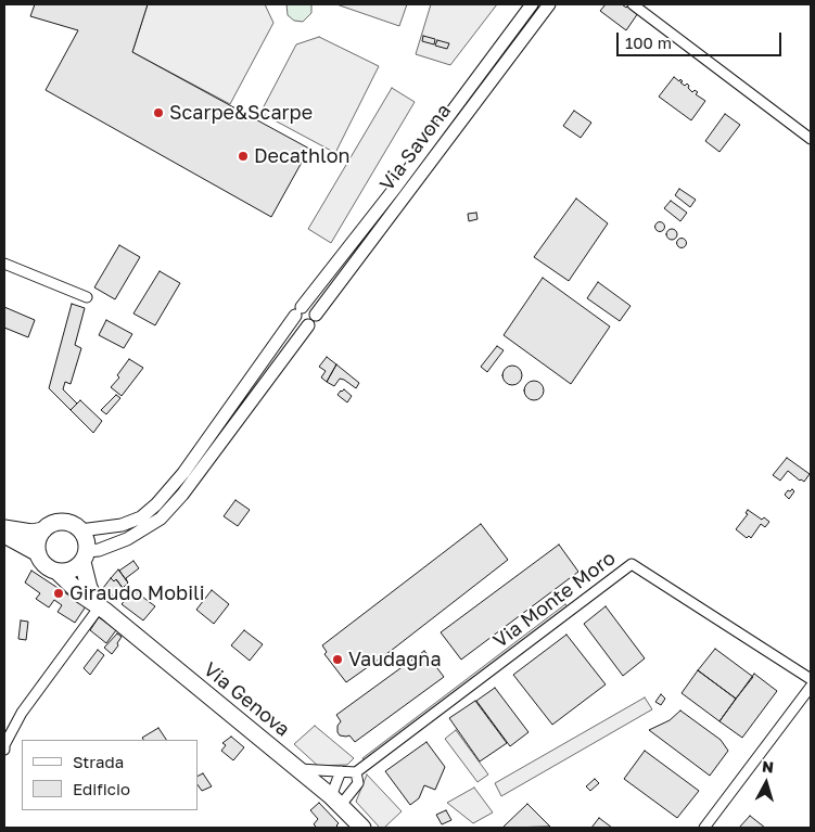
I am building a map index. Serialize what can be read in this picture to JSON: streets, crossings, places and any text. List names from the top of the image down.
{
  "streets": {
    "main road": ["Via Genova"],
    "street": ["Via Savona", "Via Monte Moro"]
  },
  "crossings": [
    ["Via Savona", "Via Genova"]
  ],
  "places": [
    "Scarpe&Scarpe",
    "Decathlon",
    "Giraudo Mobili",
    "Vaudagna"
  ],
  "legend": ["Strada", "Edificio"],
  "scale_bar": "100 m",
  "north": "top"
}
